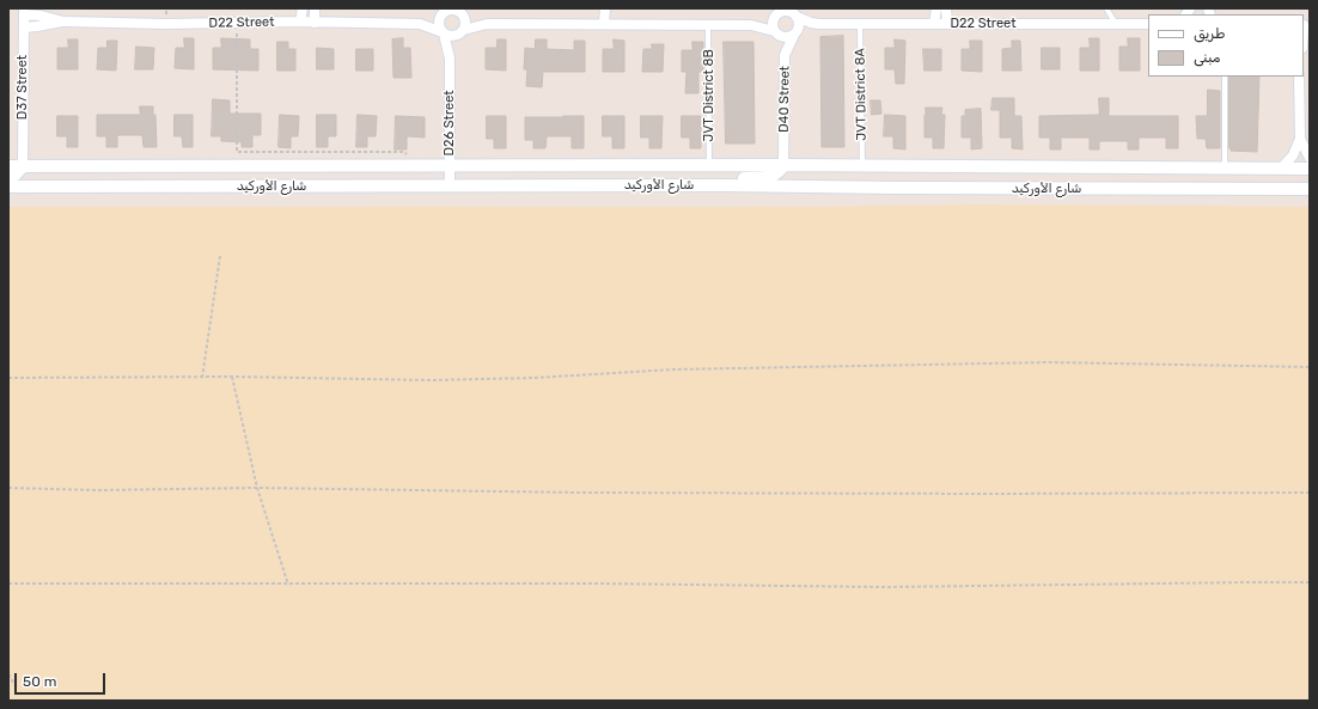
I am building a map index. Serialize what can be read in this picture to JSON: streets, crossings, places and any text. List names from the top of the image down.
{
  "streets": {
    "street": [
      "D22 Street",
      "D37 Street",
      "D40 Street",
      "D26 Street",
      "شارع الأوركيد"
    ],
    "lane": ["JVT District 8A", "JVT District 8B"]
  },
  "crossings": [
    ["D22 Street", "D37 Street"],
    ["D22 Street", "JVT District 8A"],
    ["D22 Street", "D40 Street"],
    ["D22 Street", "D26 Street"],
    ["D37 Street", "شارع الأوركيد"],
    ["JVT District 8A", "شارع الأوركيد"],
    ["JVT District 8B", "شارع الأوركيد"],
    ["D40 Street", "شارع الأوركيد"],
    ["D26 Street", "شارع الأوركيد"]
  ],
  "legend": ["طريق", "مبنى"],
  "scale_bar": "50 m"
}
